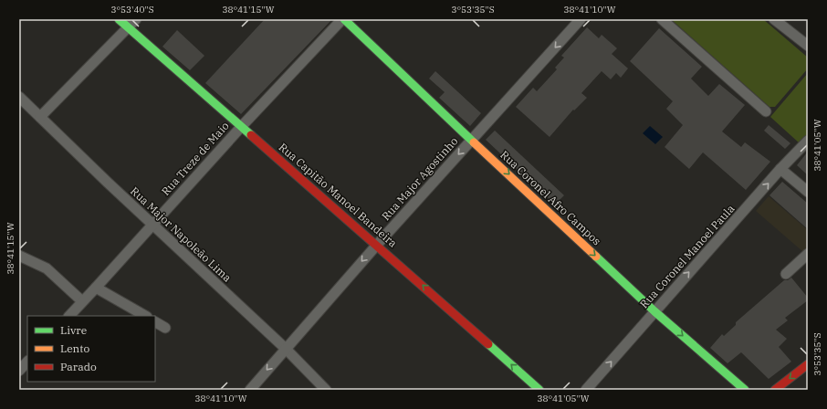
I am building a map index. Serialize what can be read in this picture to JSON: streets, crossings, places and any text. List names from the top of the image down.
{
  "streets": {
    "street": [
      "Rua Treze de Maio",
      "Rua Major Agostinho",
      "Rua Capitão Manoel Bandeira",
      "Rua Coronel Afro Campos",
      "Rua Major Napoleão Lima",
      "Rua Coronel Manoel Paula"
    ]
  },
  "crossings": [
    ["Rua Treze de Maio", "Rua Capitão Manoel Bandeira"],
    ["Rua Treze de Maio", "Rua Coronel Afro Campos"],
    ["Rua Treze de Maio", "Rua Major Napoleão Lima"],
    ["Rua Major Agostinho", "Rua Capitão Manoel Bandeira"],
    ["Rua Major Agostinho", "Rua Coronel Afro Campos"],
    ["Rua Major Agostinho", "Rua Major Napoleão Lima"],
    ["Rua Coronel Afro Campos", "Rua Coronel Manoel Paula"]
  ],
  "one_way": [
    "Rua Major Agostinho",
    "Rua Capitão Manoel Bandeira",
    "Rua Coronel Afro Campos",
    "Rua Coronel Manoel Paula"
  ],
  "legend": ["Livre", "Lento", "Parado"],
  "coordinates": [
    "3°53'40\"S",
    "38°41'15\"W",
    "3°53'35\"S",
    "38°41'10\"W",
    "38°41'05\"W"
  ]
}
